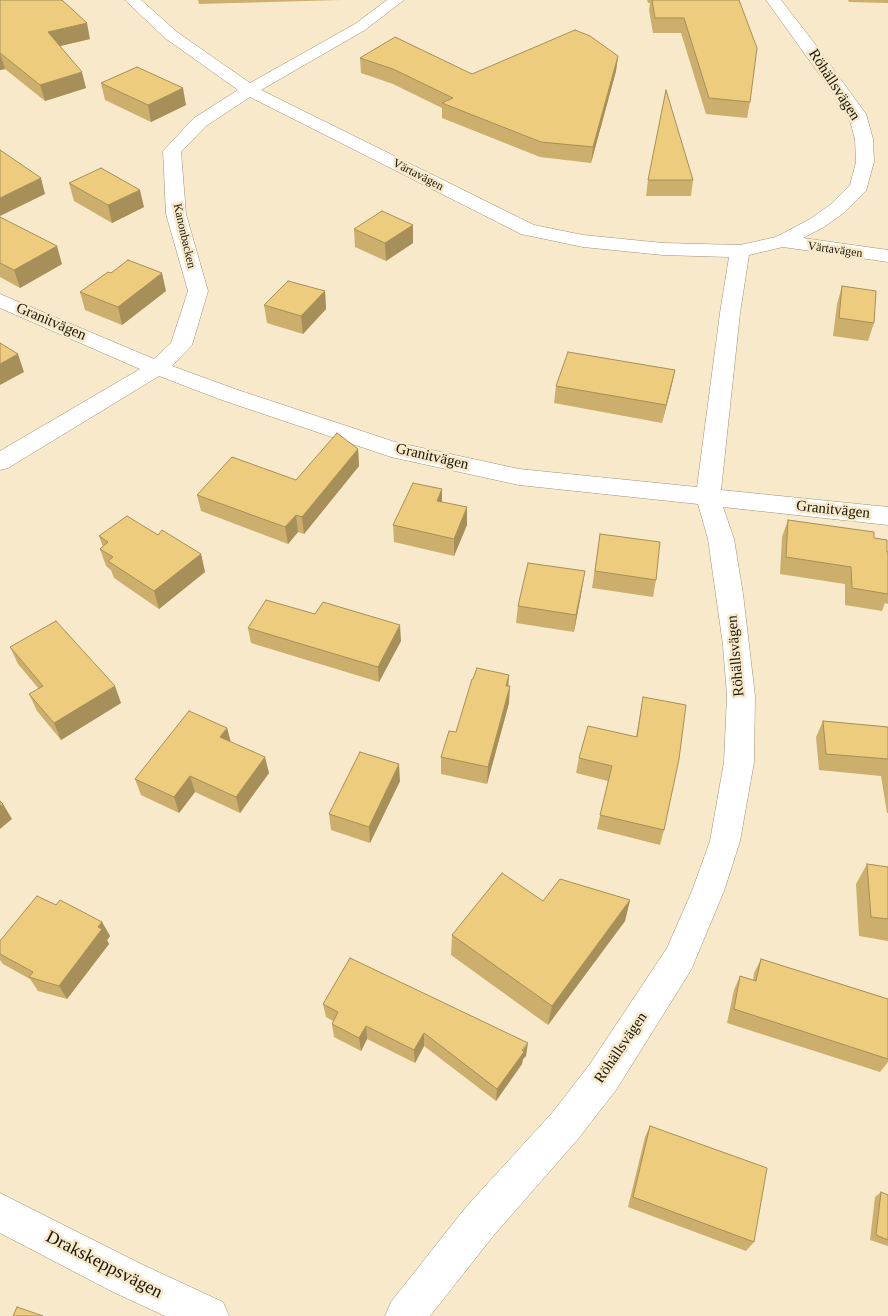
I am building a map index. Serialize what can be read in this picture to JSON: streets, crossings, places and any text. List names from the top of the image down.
{
  "streets": {
    "street": [
      "Röhällsvägen",
      "Värtavägen",
      "Kanonbacken",
      "Granitvägen",
      "Drakskeppsvägen"
    ]
  },
  "crossings": [
    ["Röhällsvägen", "Värtavägen"],
    ["Röhällsvägen", "Granitvägen"],
    ["Värtavägen", "Kanonbacken"],
    ["Kanonbacken", "Granitvägen"]
  ]
}
